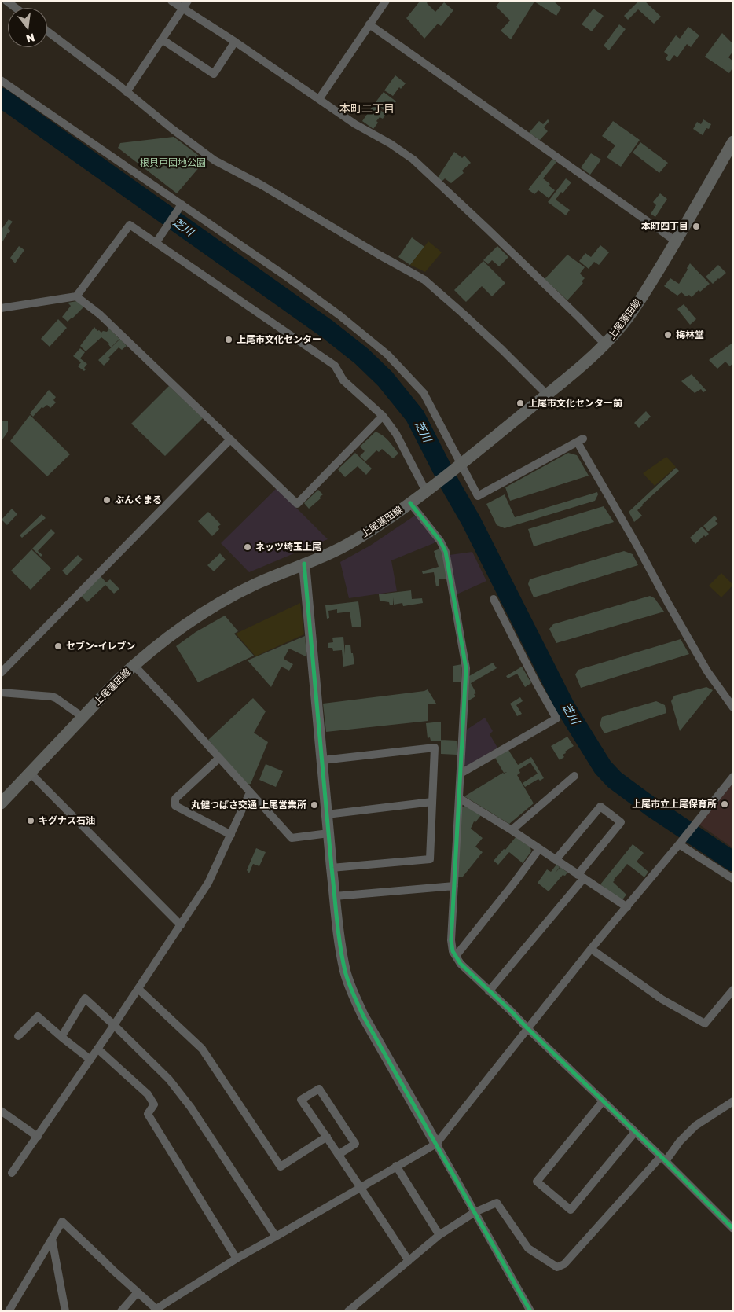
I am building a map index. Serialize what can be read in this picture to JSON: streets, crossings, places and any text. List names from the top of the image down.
{
  "streets": {
    "main road": ["上尾蓮田線"]
  },
  "districts": ["本町二丁目"],
  "water": ["芝川"],
  "parks": ["根貝戸団地公園"],
  "places": [
    "本町四丁目",
    "梅林堂",
    "上尾市文化センター",
    "上尾市文化センター前",
    "ぶんぐまる",
    "ネッツ埼玉上尾",
    "セブン-イレブン",
    "上尾市立上尾保育所",
    "丸健つばさ交通 上尾営業所",
    "キグナス石油"
  ],
  "north": "bottom"
}
